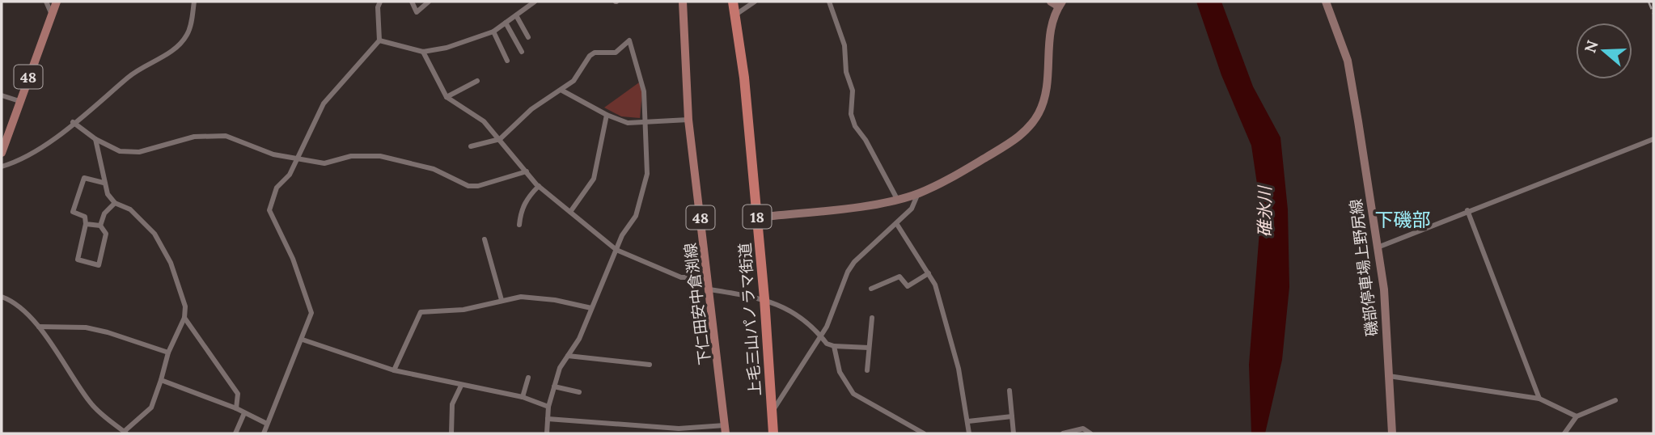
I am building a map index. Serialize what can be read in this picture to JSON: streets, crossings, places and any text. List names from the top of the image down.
{
  "streets": {
    "highway": ["18", "上毛三山パノラマ街道"],
    "main road": ["48", "磯部停車場上野尻線", "下仁田安中倉渕線"]
  },
  "districts": ["下磯部"],
  "water": ["碓氷川"],
  "north": "left"
}
